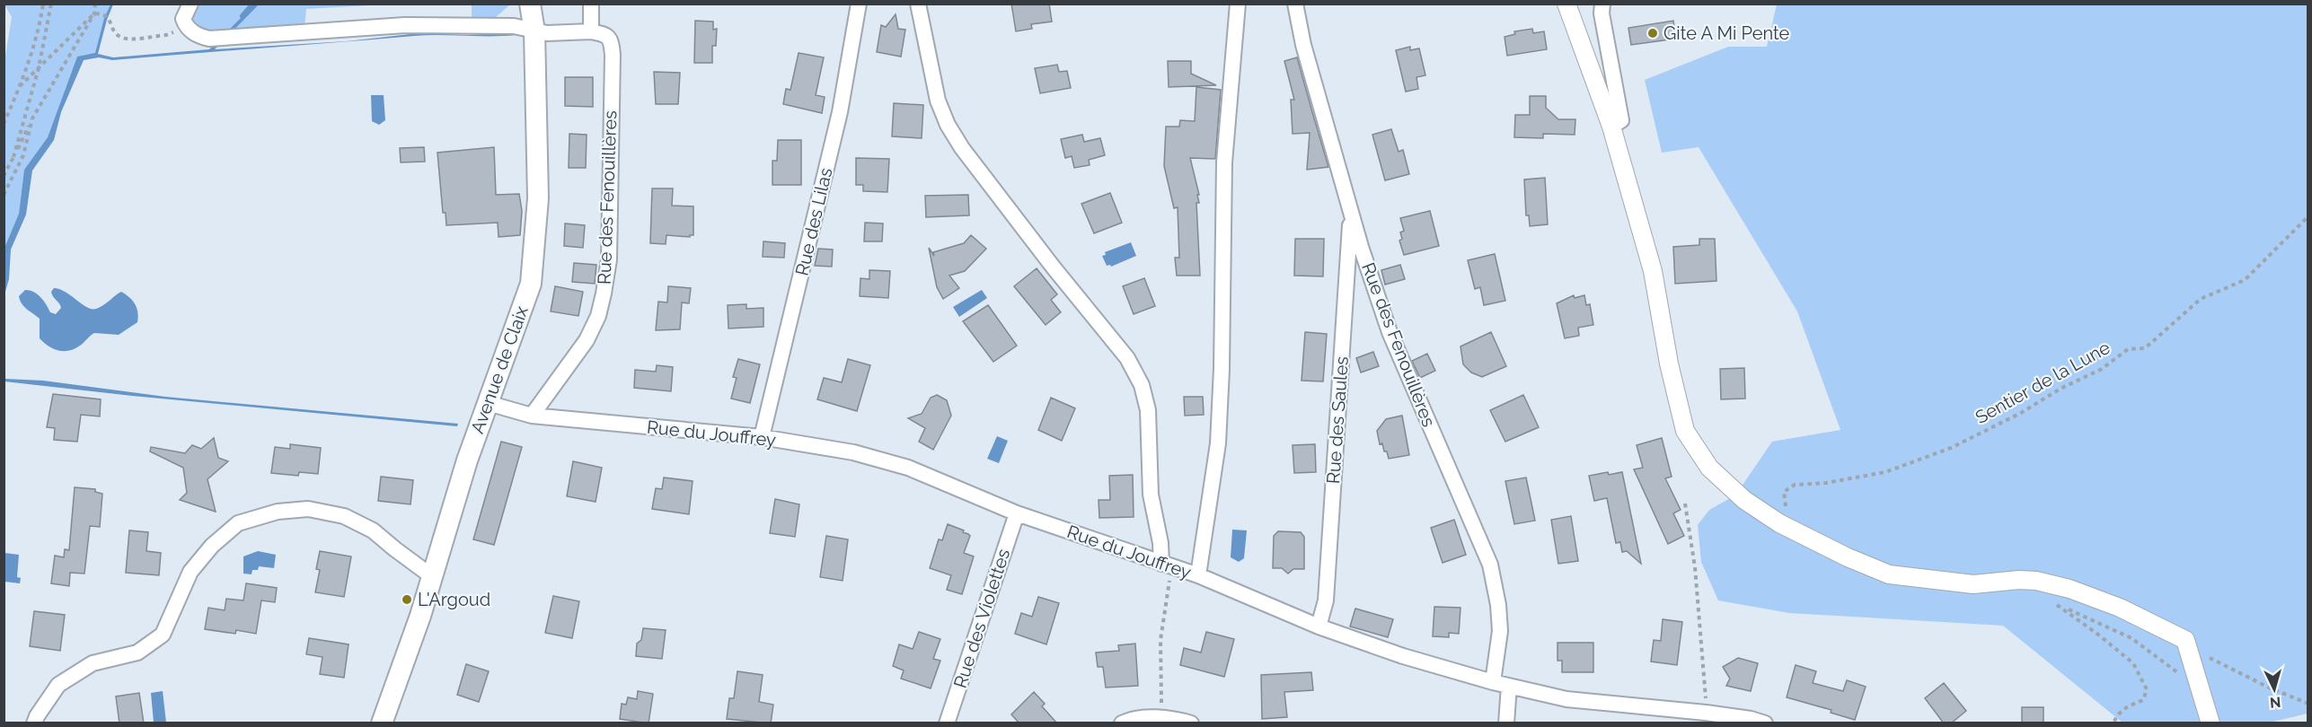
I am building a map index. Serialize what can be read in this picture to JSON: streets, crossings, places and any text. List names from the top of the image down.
{
  "streets": {
    "main road": ["Avenue de Claix"],
    "street": [
      "Rue des Fenouillères",
      "Rue des Lilas",
      "Rue des Saules",
      "Rue du Jouffrey",
      "Rue des Violettes"
    ],
    "path": ["Sentier de la Lune"]
  },
  "crossings": [
    ["Rue des Fenouillères", "Rue des Saules"],
    ["Rue des Fenouillères", "Rue du Jouffrey"],
    ["Rue des Lilas", "Rue du Jouffrey"],
    ["Avenue de Claix", "Rue du Jouffrey"],
    ["Rue des Saules", "Rue du Jouffrey"],
    ["Rue du Jouffrey", "Rue des Violettes"]
  ],
  "places": ["Gite A Mi Pente", "L'Argoud"],
  "north": "bottom"
}
